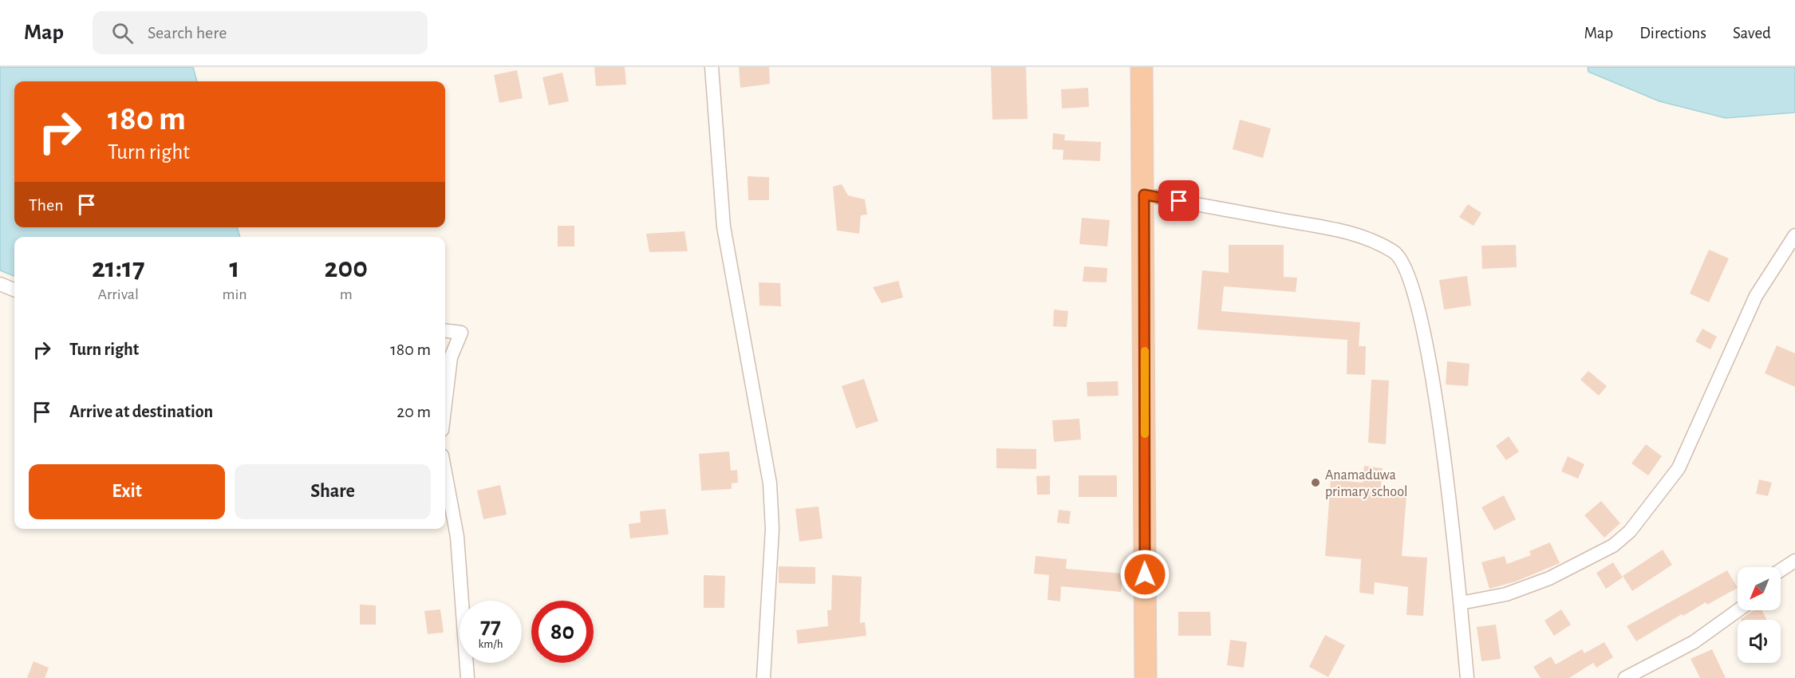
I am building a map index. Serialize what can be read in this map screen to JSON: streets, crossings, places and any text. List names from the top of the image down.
{
  "places": ["Anamaduwa primary school"],
  "north": "bottom left",
  "page": {
    "header": "Map",
    "search": "Search here",
    "nav": ["Map", "Directions", "Saved"],
    "turn": ["180 m", "Turn right"],
    "then": "Then",
    "eta": [
      "21:17",
      "Arrival",
      "1",
      "min",
      "200",
      "m"
    ],
    "list": [
      {
        "name": "Turn right",
        "value": "180 m"
      },
      {
        "name": "Arrive at destination",
        "value": "20 m"
      }
    ],
    "buttons": ["Exit", "Share"],
    "speed": "77 km/h",
    "limit": "80"
  }
}
